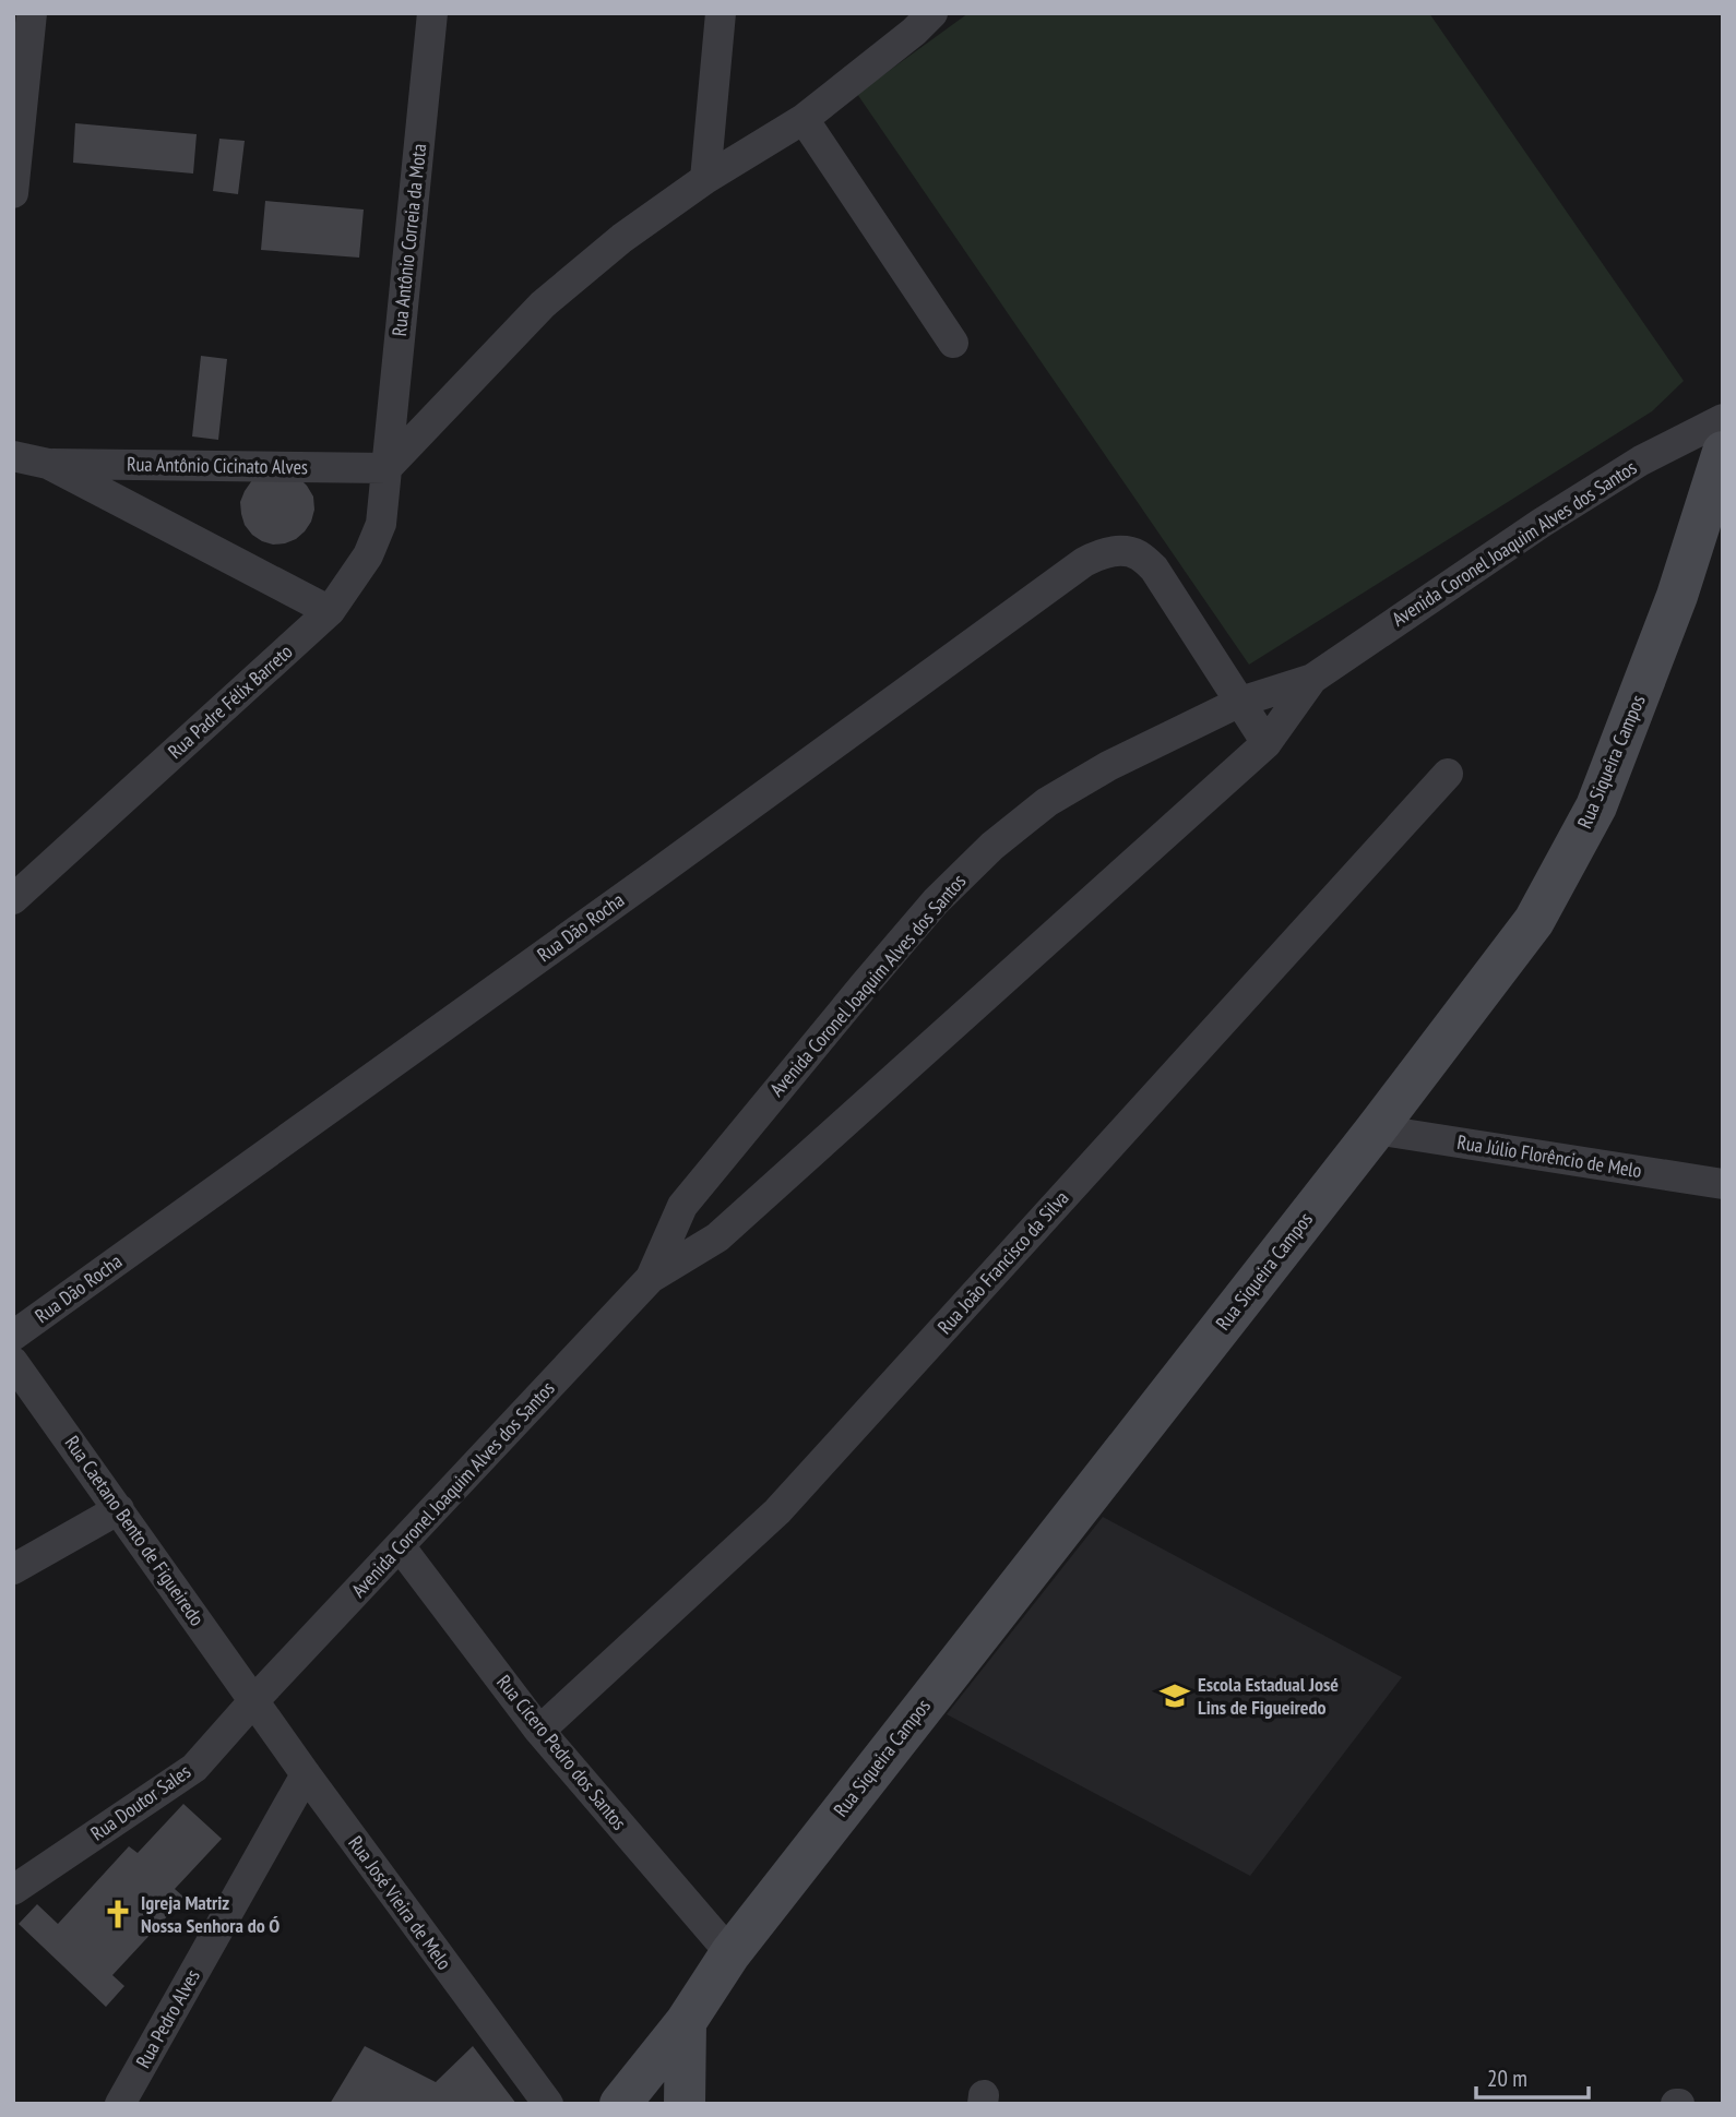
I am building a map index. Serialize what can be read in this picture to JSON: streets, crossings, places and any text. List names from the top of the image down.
{
  "streets": {
    "street": [
      "Rua Antônio Correia da Mota",
      "Rua Antônio Cicinato Alves",
      "Avenida Coronel Joaquim Alves dos Santos",
      "Rua Padre Félix Barreto",
      "Rua Siqueira Campos",
      "Rua Dão Rocha",
      "Rua Júlio Florêncio de Melo",
      "Rua João Francisco da Silva",
      "Rua Caetano Bento de Figueiredo",
      "Rua Cícero Pedro dos Santos",
      "Rua Doutor Sales",
      "Rua José Vieira de Melo",
      "Rua Pedro Alves"
    ]
  },
  "crossings": [
    ["Rua Antônio Correia da Mota", "Rua Antônio Cicinato Alves"],
    ["Rua Antônio Correia da Mota", "Rua Padre Félix Barreto"],
    ["Rua Antônio Cicinato Alves", "Rua Padre Félix Barreto"],
    ["Avenida Coronel Joaquim Alves dos Santos", "Rua Dão Rocha"],
    ["Avenida Coronel Joaquim Alves dos Santos", "Rua Caetano Bento de Figueiredo"],
    ["Avenida Coronel Joaquim Alves dos Santos", "Rua Cícero Pedro dos Santos"],
    ["Avenida Coronel Joaquim Alves dos Santos", "Rua Doutor Sales"],
    ["Avenida Coronel Joaquim Alves dos Santos", "Rua José Vieira de Melo"],
    ["Rua Siqueira Campos", "Rua Júlio Florêncio de Melo"],
    ["Rua Siqueira Campos", "Rua Cícero Pedro dos Santos"],
    ["Rua João Francisco da Silva", "Rua Cícero Pedro dos Santos"],
    ["Rua Caetano Bento de Figueiredo", "Rua Doutor Sales"],
    ["Rua Caetano Bento de Figueiredo", "Rua José Vieira de Melo"],
    ["Rua Doutor Sales", "Rua José Vieira de Melo"],
    ["Rua José Vieira de Melo", "Rua Pedro Alves"]
  ],
  "places": {
    "school or university": ["Escola Estadual José Lins de Figueiredo"],
    "church": ["Igreja Matriz Nossa Senhora do Ó"]
  },
  "scale_bar": "20 m"
}
